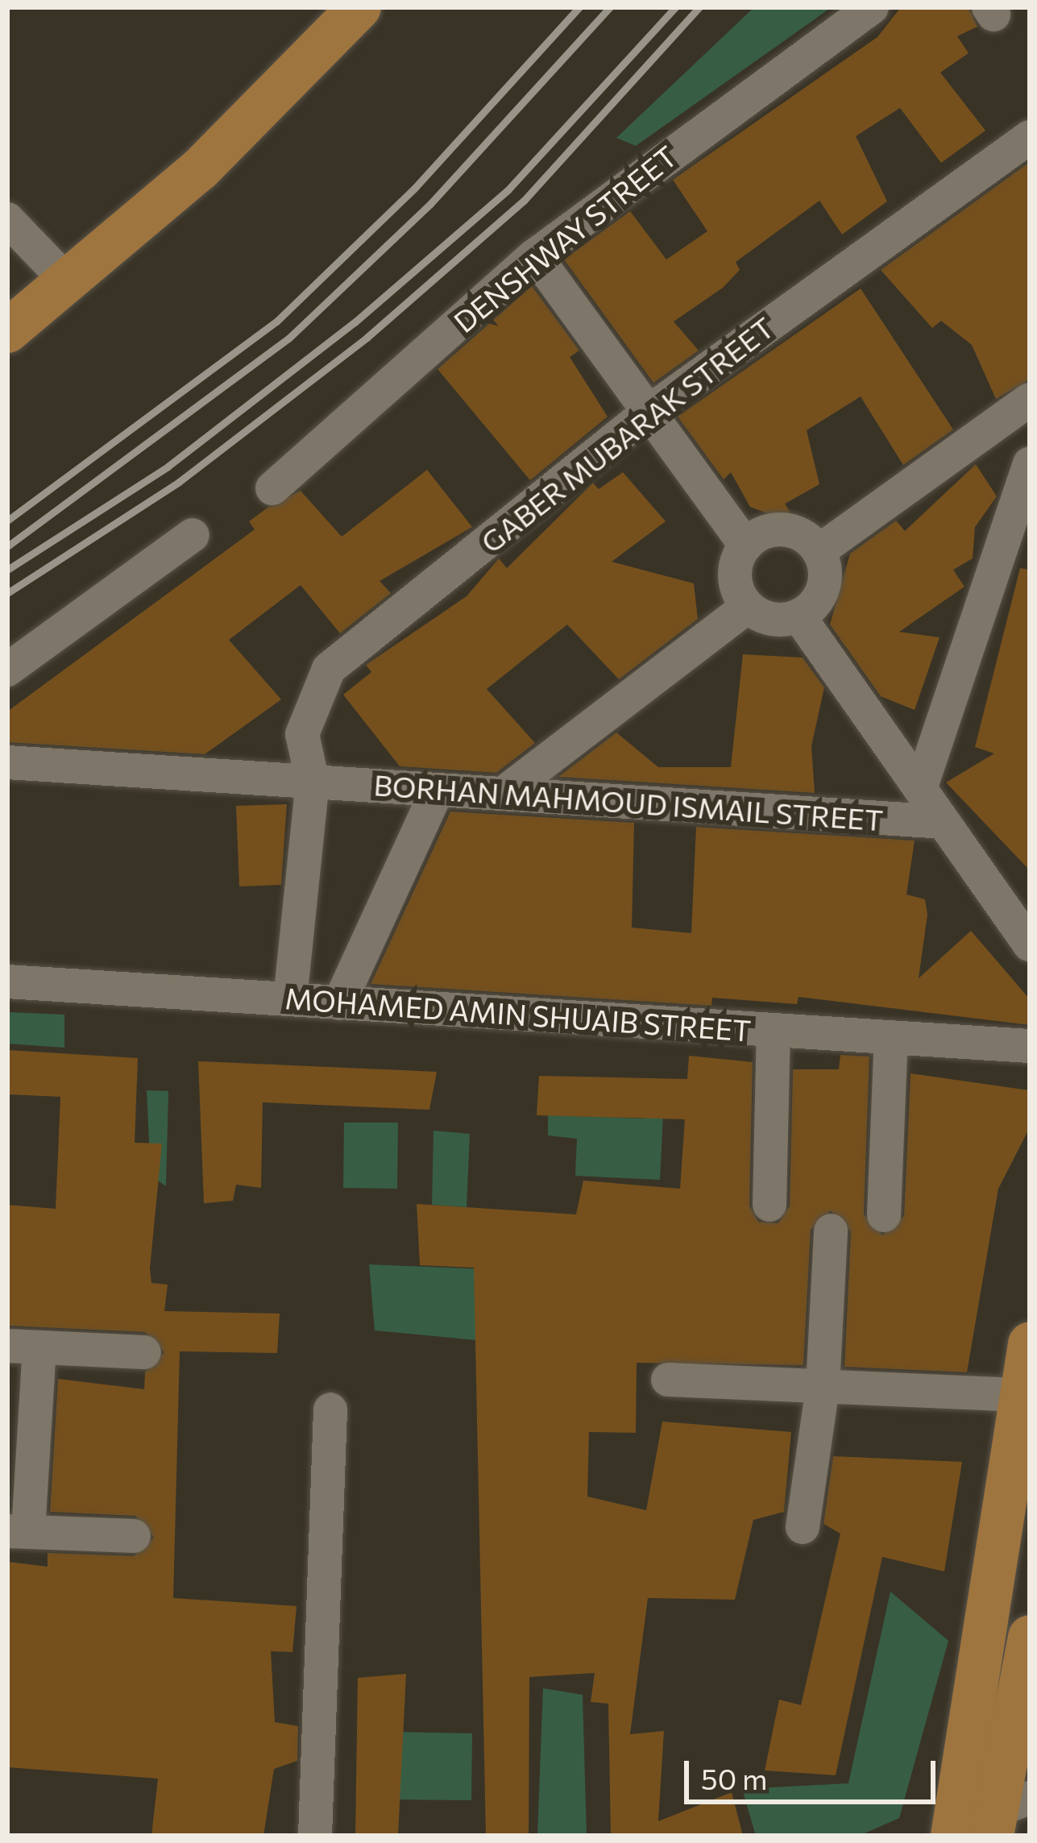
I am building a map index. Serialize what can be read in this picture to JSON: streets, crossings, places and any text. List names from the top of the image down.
{
  "streets": {
    "street": [
      "DENSHWAY STREET",
      "GABER MUBARAK STREET",
      "BORHAN MAHMOUD ISMAIL STREET",
      "MOHAMED AMIN SHUAIB STREET"
    ]
  },
  "crossings": [
    ["GABER MUBARAK STREET", "BORHAN MAHMOUD ISMAIL STREET"],
    ["GABER MUBARAK STREET", "MOHAMED AMIN SHUAIB STREET"]
  ],
  "scale_bar": "50 m"
}
